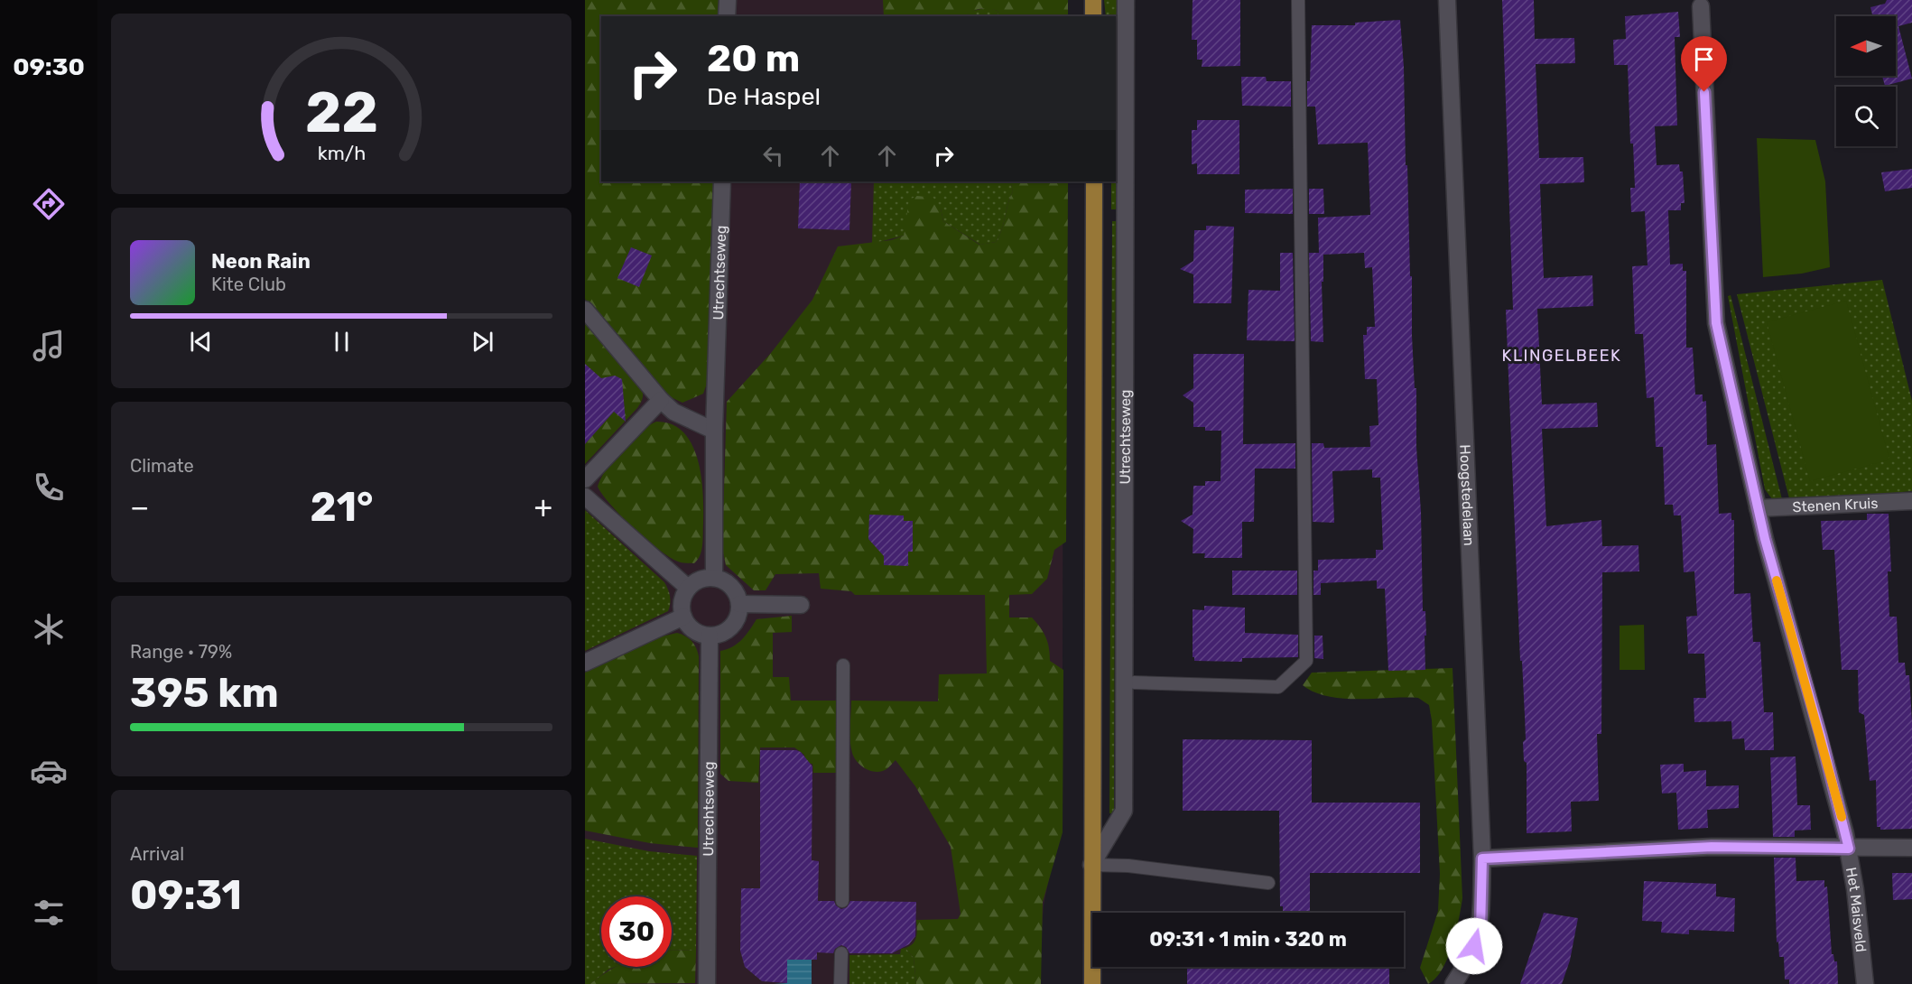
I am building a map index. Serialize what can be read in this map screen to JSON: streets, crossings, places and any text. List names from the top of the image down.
{
  "streets": {
    "street": [
      "Utrechtseweg",
      "Hoogstedelaan",
      "Stenen Kruis",
      "Het Maisveld"
    ]
  },
  "crossings": [
    ["Stenen Kruis", "Het Maisveld"]
  ],
  "districts": ["KLINGELBEEK"],
  "north": "left",
  "page": {
    "tabs": "09:30",
    "turn": ["20 m", "De Haspel"],
    "song": ["Neon Rain", "Kite Club"],
    "tile": [
      "Climate",
      ["Range · 79%", "395 km"],
      ["Arrival", "09:31"]
    ],
    "heat": ["−", "21°", "+"],
    "limit": "30",
    "trip": "09:31 · 1 min · 320 m",
    "gauge": ["22", "km/h"]
  }
}
